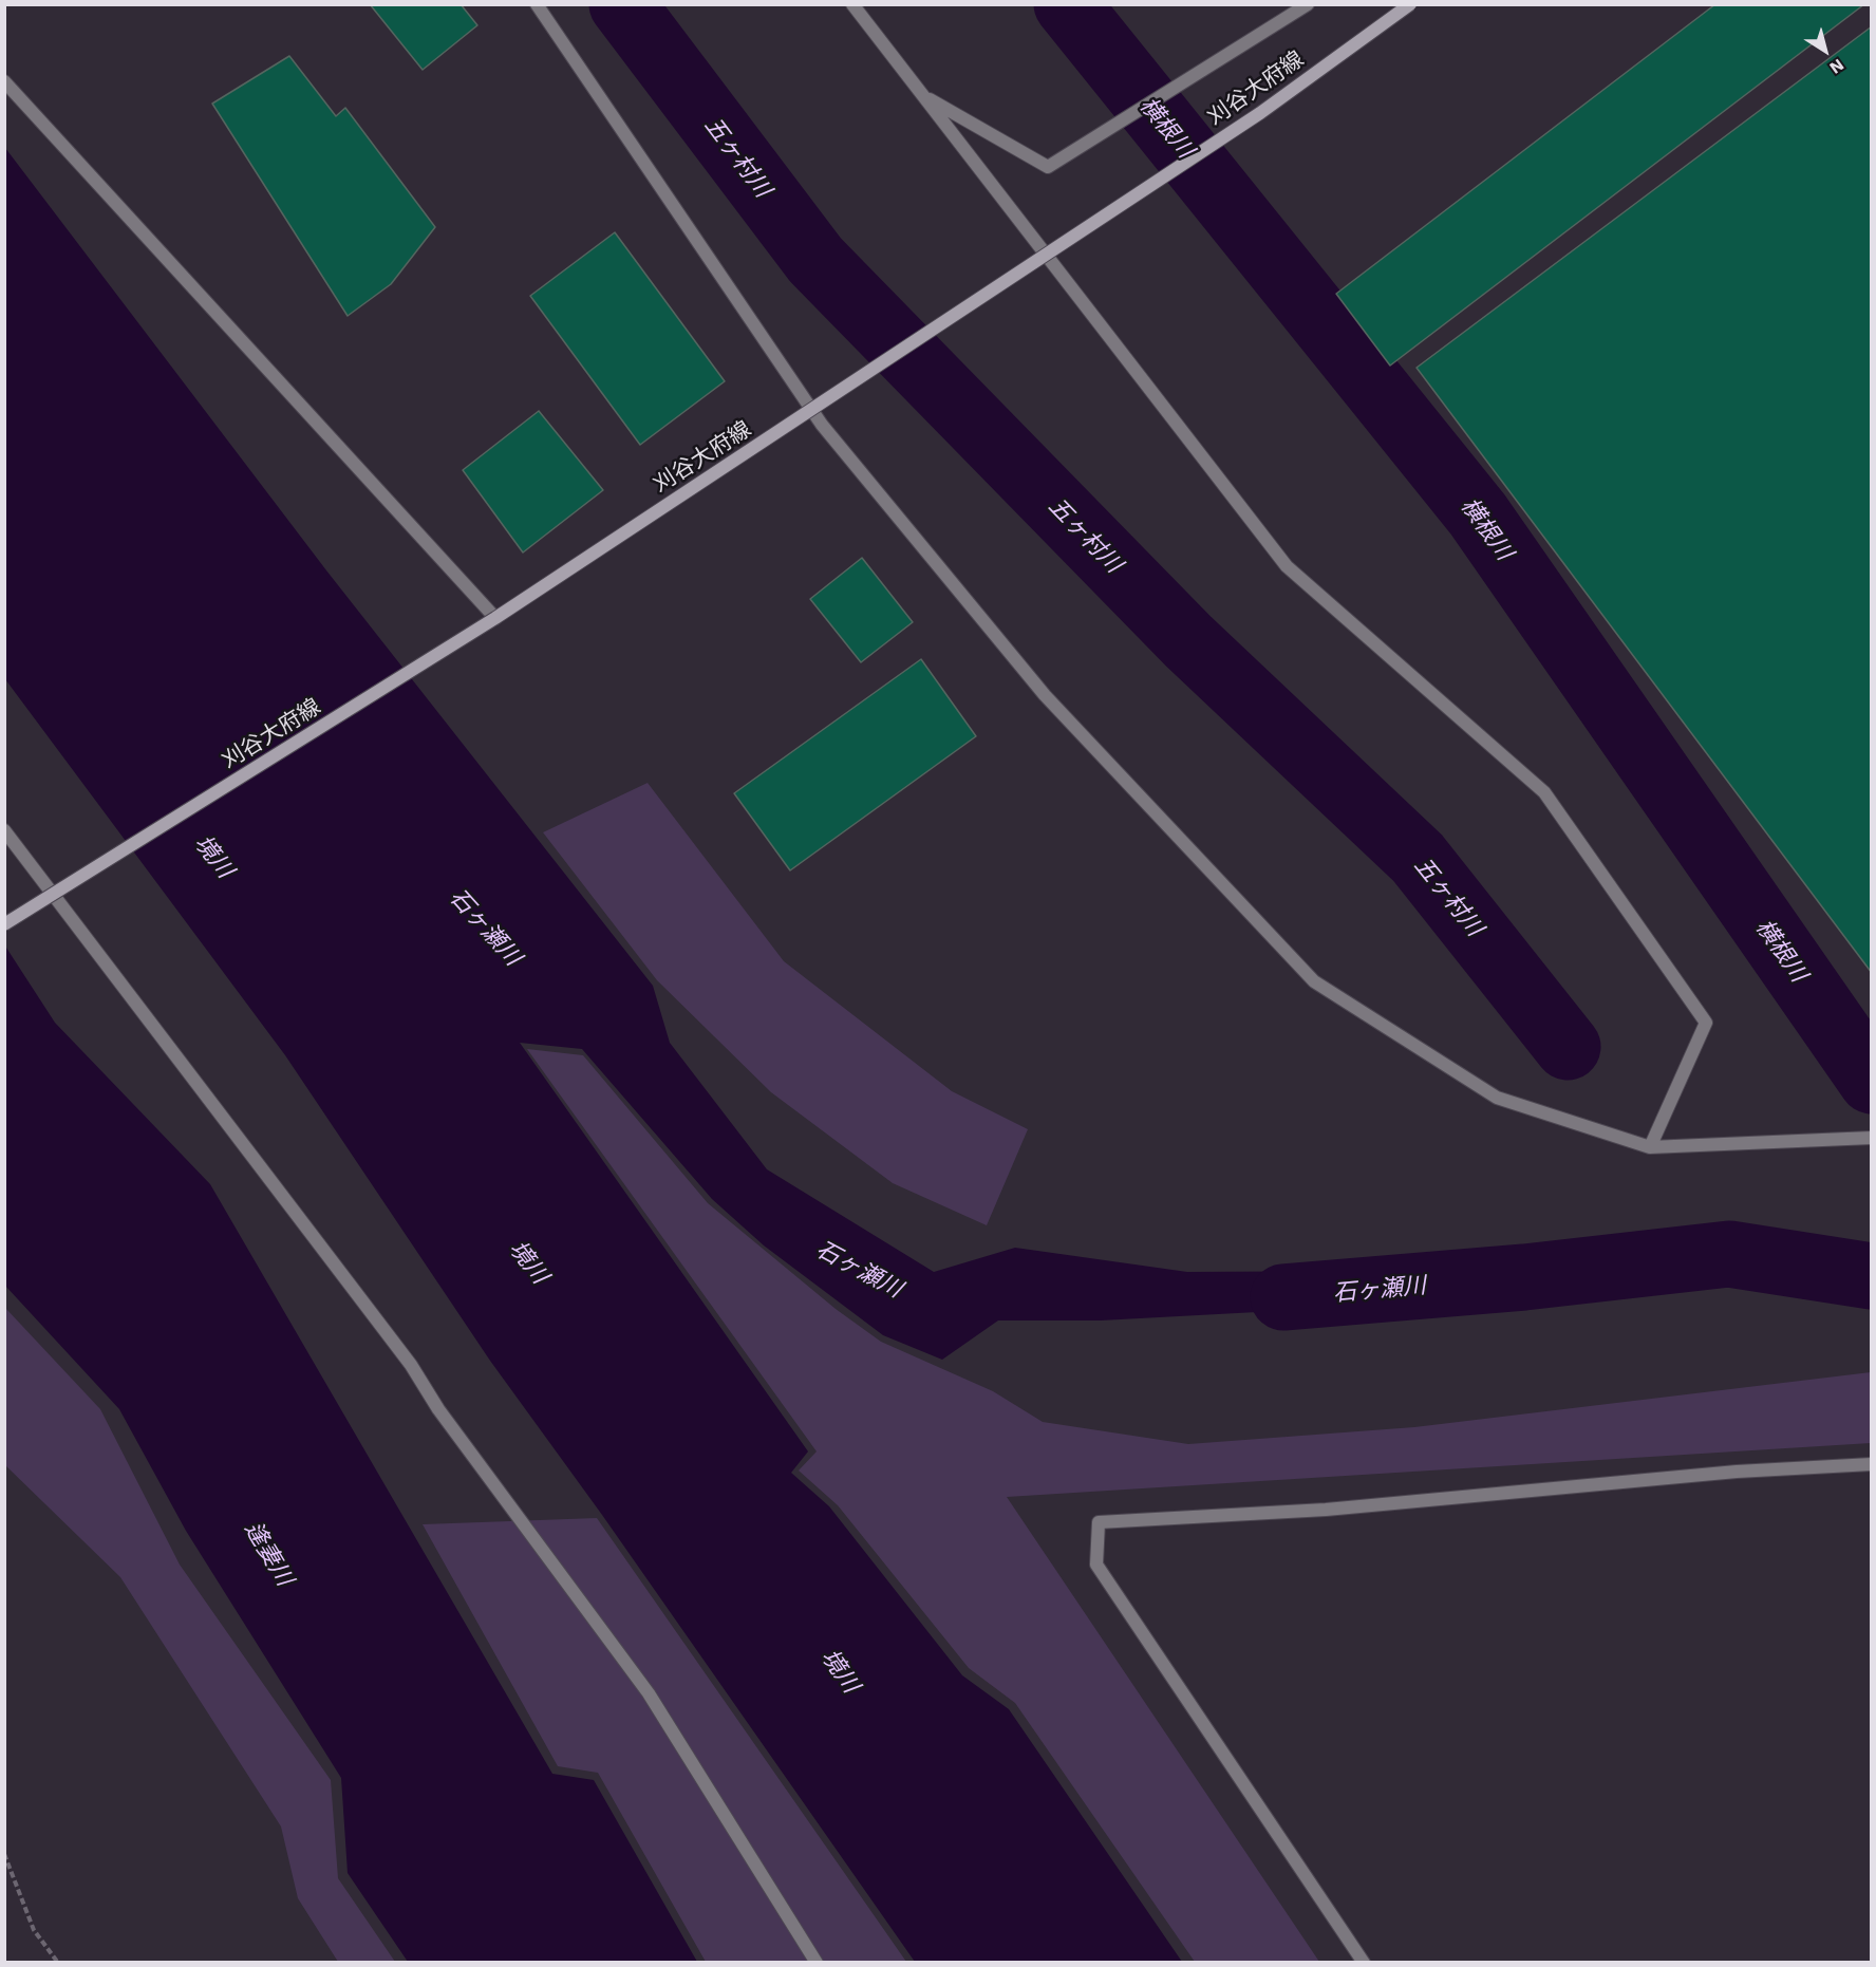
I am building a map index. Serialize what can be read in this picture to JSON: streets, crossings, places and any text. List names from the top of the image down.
{
  "streets": {
    "main road": ["刈谷大府線"]
  },
  "water": [
    "横根川",
    "五ヶ村川",
    "境川",
    "石ヶ瀬川",
    "逢妻川"
  ],
  "north": "bottom right"
}
